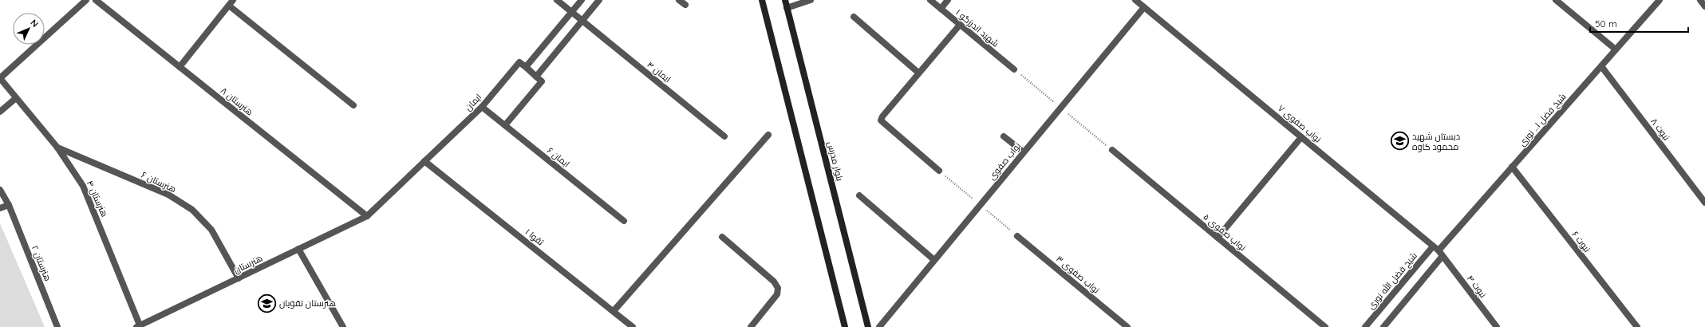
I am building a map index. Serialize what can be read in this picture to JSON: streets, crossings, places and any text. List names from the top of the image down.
{
  "streets": {
    "main road": ["بلوار مدرس"],
    "street": [
      "شهید اندرزگو ۱",
      "ایمان ۴",
      "هنرستان ۸",
      "ایمان",
      "شیخ فضل ا... نوری",
      "نواب صفوی ۷",
      "نبوت ۸",
      "ایمان ۶",
      "نواب صفوی",
      "هنرستان ۶",
      "هنرستان ۴",
      "نواب صفوی ۵",
      "تقوا ۱",
      "نبوت ۶",
      "هنرستان ۲",
      "هنرستان",
      "نواب صفوی ۳",
      "شیخ فضل الله نوری",
      "نبوت ۴"
    ]
  },
  "crossings": [
    ["هنرستان ۸", "ایمان"],
    ["هنرستان ۸", "هنرستان"],
    ["ایمان", "ایمان ۶"],
    ["ایمان", "تقوا ۱"],
    ["ایمان", "هنرستان"],
    ["شیخ فضل ا... نوری", "نواب صفوی ۷"],
    ["شیخ فضل ا... نوری", "نبوت ۸"],
    ["شیخ فضل ا... نوری", "نبوت ۶"],
    ["شیخ فضل ا... نوری", "نبوت ۴"],
    ["نواب صفوی ۷", "نواب صفوی"],
    ["نواب صفوی ۷", "شیخ فضل الله نوری"],
    ["نواب صفوی ۷", "نبوت ۴"],
    ["هنرستان ۶", "هنرستان ۴"],
    ["هنرستان ۶", "هنرستان"],
    ["هنرستان ۴", "هنرستان"]
  ],
  "places": {
    "school or university": ["دبستان شهید محمود کاوه", "هنرستان تقویان"]
  },
  "scale_bar": "50 m",
  "north": "top right"
}
